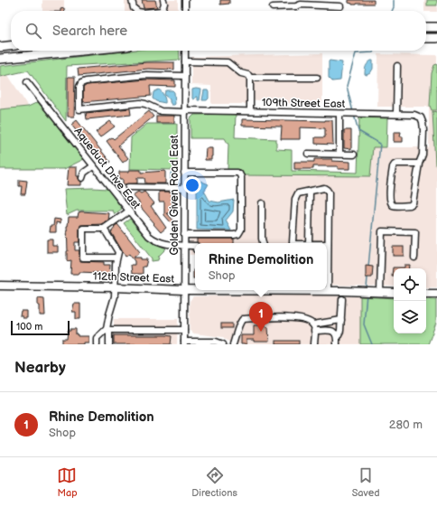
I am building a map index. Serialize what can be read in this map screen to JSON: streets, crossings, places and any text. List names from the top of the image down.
{
  "streets": {
    "main road": ["112th Street East"],
    "street": ["109th Street East", "Aqueduct Drive East", "Golden Given Road East"]
  },
  "crossings": [
    ["109th Street East", "Golden Given Road East"],
    ["Aqueduct Drive East", "Golden Given Road East"],
    ["Golden Given Road East", "112th Street East"]
  ],
  "scale_bar": "100 m",
  "page": {
    "search": "Search here",
    "popup": ["Rhine Demolition", "Shop"],
    "pins": "1",
    "scale": "100 m",
    "heading": "Nearby",
    "list": [
      {
        "mark": "1",
        "name": "Rhine Demolition",
        "note": "Shop",
        "value": "280 m"
      }
    ],
    "nav": ["Map", "Directions", "Saved"]
  }
}
